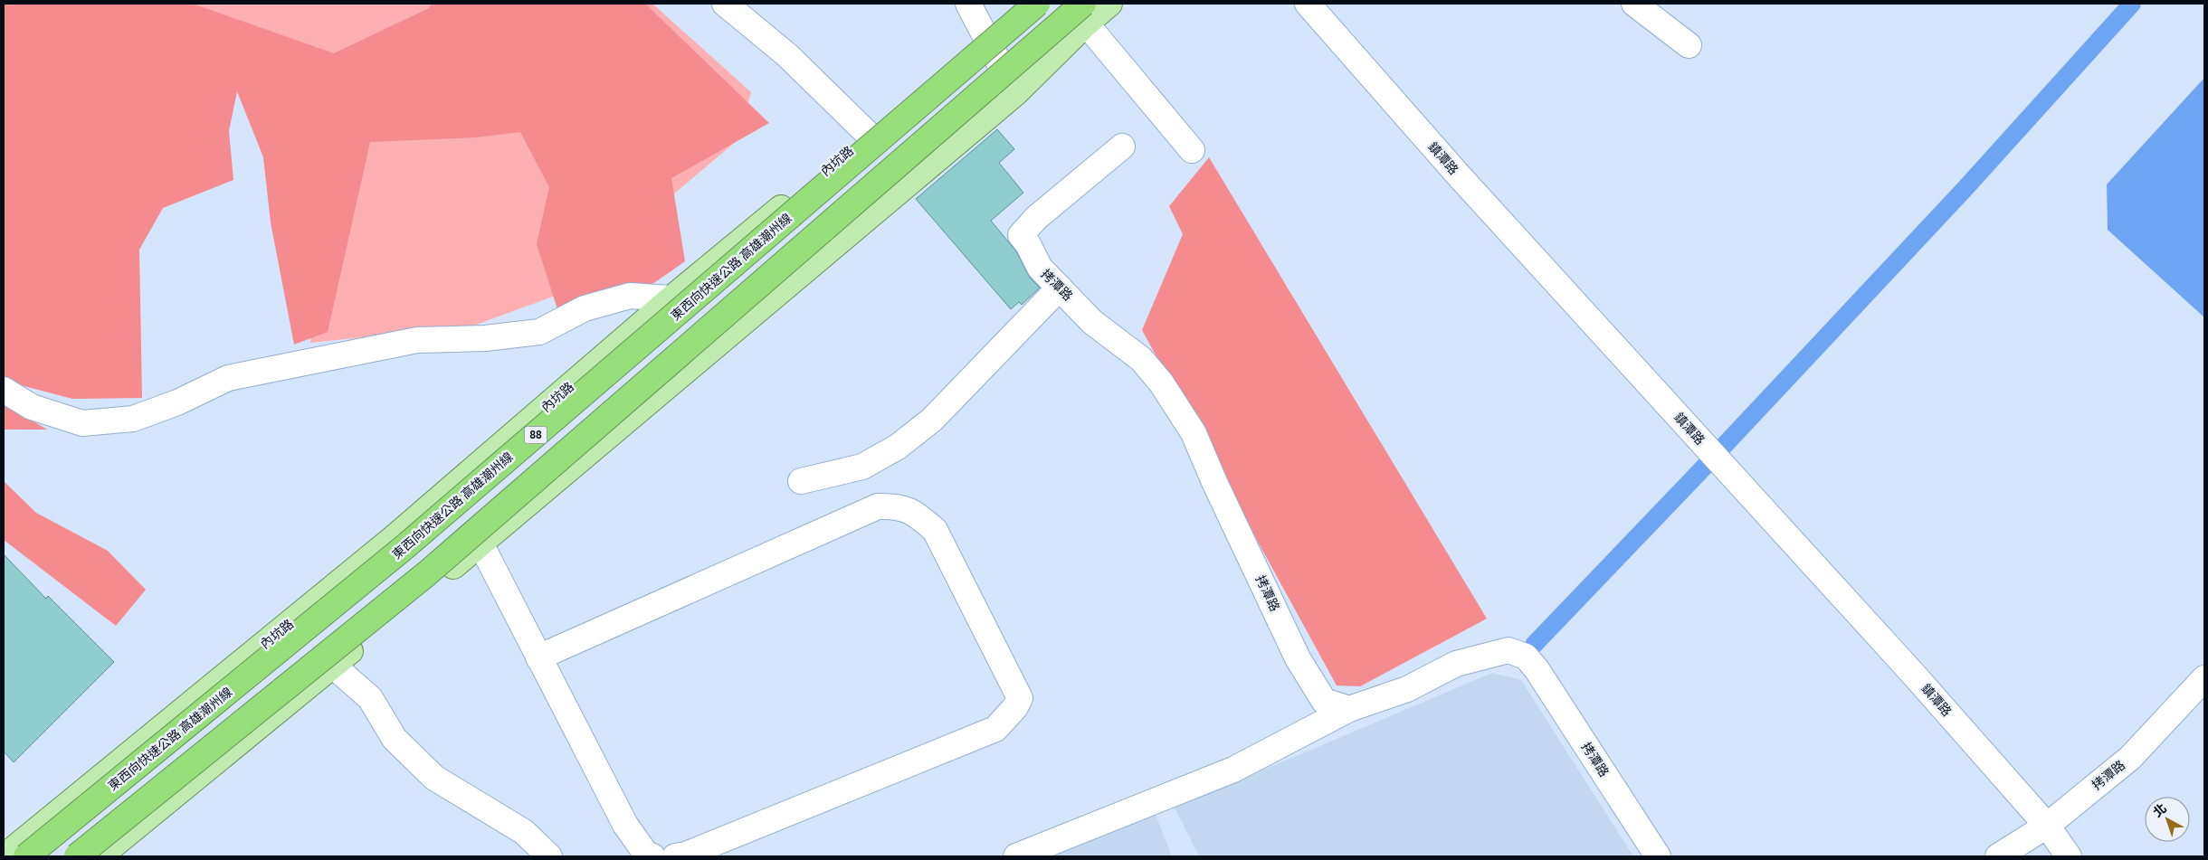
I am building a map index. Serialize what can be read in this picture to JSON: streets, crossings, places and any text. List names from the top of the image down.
{
  "streets": {
    "highway": ["東西向快速公路 高雄潮州線", "88"],
    "main road": ["內坑路"],
    "street": ["鎮潭路", "拷潭路"]
  },
  "crossings": [
    ["鎮潭路", "拷潭路"]
  ],
  "north": "top left"
}
